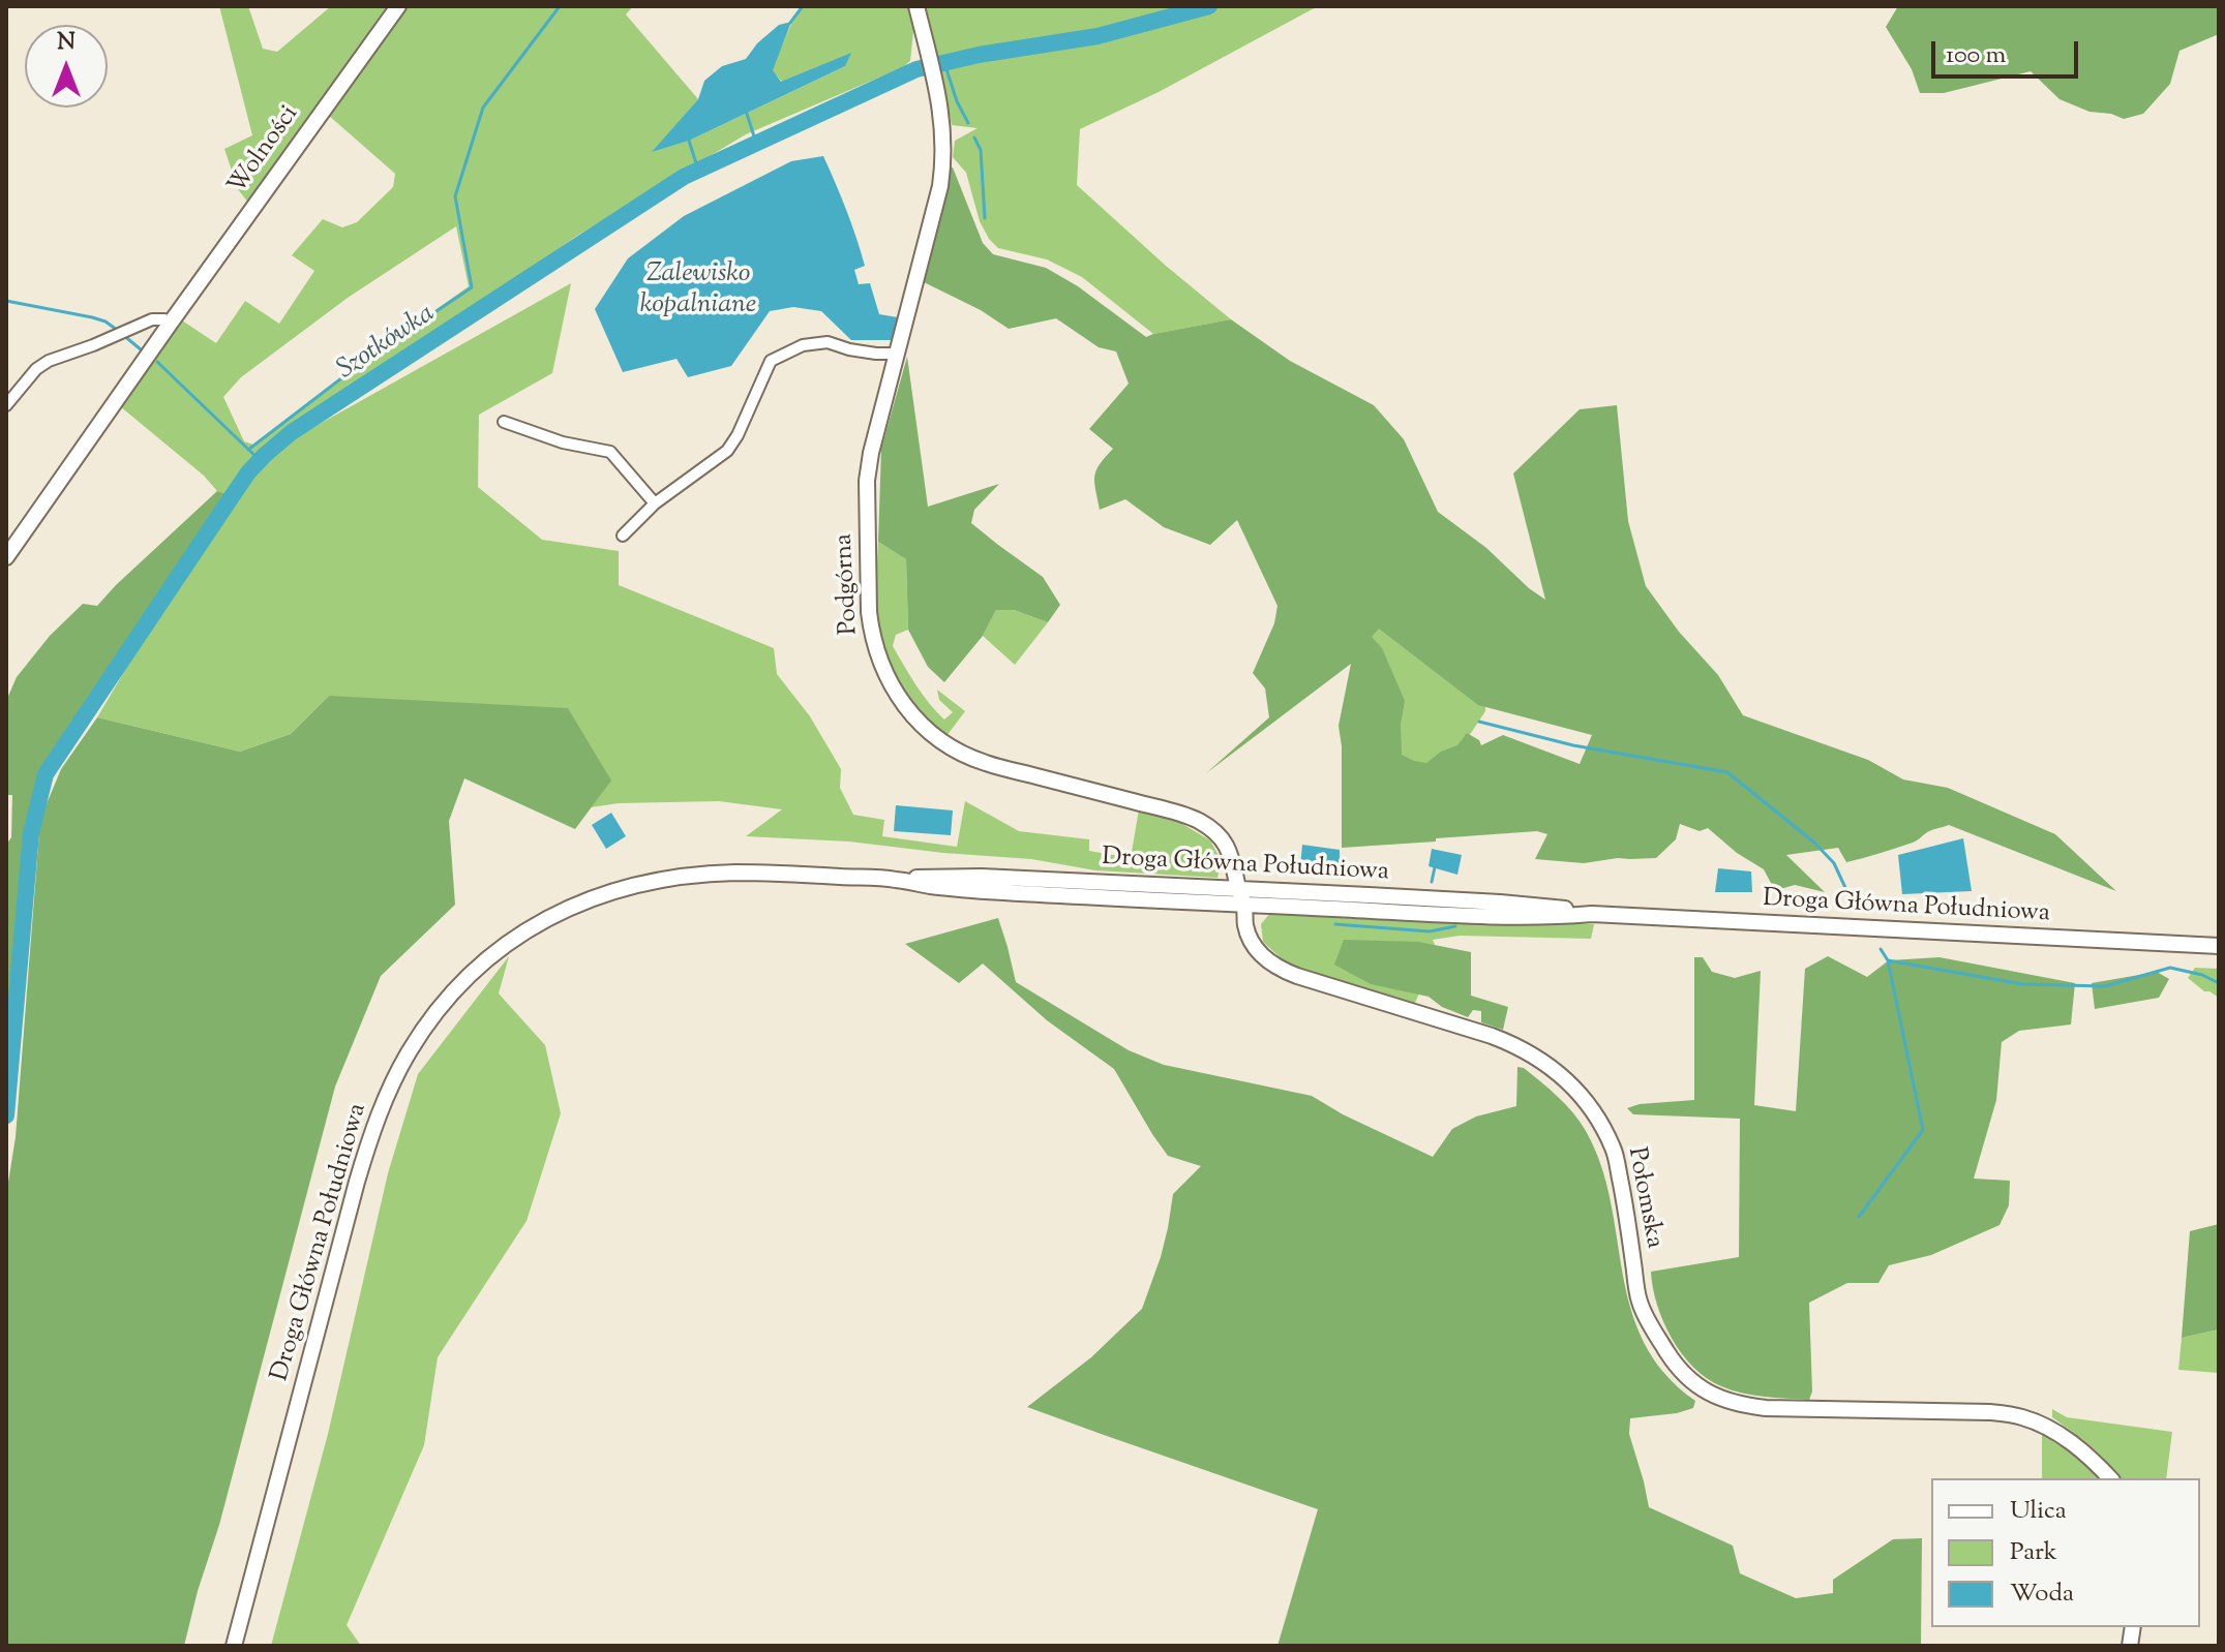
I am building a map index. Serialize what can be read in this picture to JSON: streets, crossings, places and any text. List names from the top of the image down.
{
  "streets": {
    "main road": [
      "Wolności",
      "Podgórna",
      "Droga Główna Południowa",
      "Połomska"
    ]
  },
  "crossings": [
    ["Podgórna", "Połomska"],
    ["Droga Główna Południowa", "Połomska"]
  ],
  "water": ["Zalewisko kopalniane", "Szotkówka"],
  "legend": ["Ulica", "Park", "Woda"],
  "scale_bar": "100 m",
  "north": "top"
}
